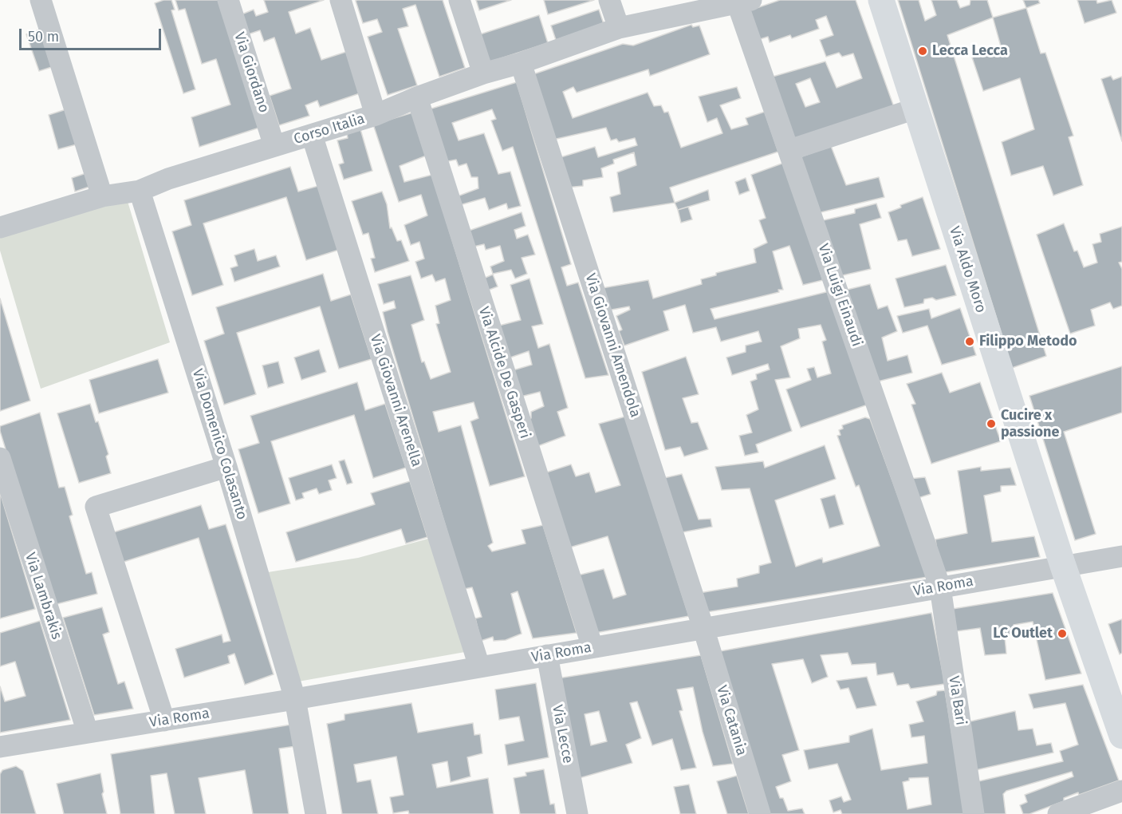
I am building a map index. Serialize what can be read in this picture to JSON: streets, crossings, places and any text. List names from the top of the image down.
{
  "streets": {
    "street": [
      "Via Giordano",
      "Corso Italia",
      "Via Aldo Moro",
      "Via Luigi Einaudi",
      "Via Giovanni Amendola",
      "Via Alcide De Gasperi",
      "Via Giovanni Arenella",
      "Via Domenico Colasanto",
      "Via Roma",
      "Via Lambrakis",
      "Via Bari",
      "Via Catania",
      "Via Lecce"
    ]
  },
  "crossings": [
    ["Via Giordano", "Corso Italia"],
    ["Corso Italia", "Via Luigi Einaudi"],
    ["Corso Italia", "Via Giovanni Amendola"],
    ["Corso Italia", "Via Alcide De Gasperi"],
    ["Corso Italia", "Via Giovanni Arenella"],
    ["Corso Italia", "Via Domenico Colasanto"],
    ["Via Aldo Moro", "Via Roma"],
    ["Via Luigi Einaudi", "Via Roma"],
    ["Via Luigi Einaudi", "Via Bari"],
    ["Via Giovanni Amendola", "Via Roma"],
    ["Via Giovanni Amendola", "Via Catania"],
    ["Via Alcide De Gasperi", "Via Roma"],
    ["Via Giovanni Arenella", "Via Roma"],
    ["Via Domenico Colasanto", "Via Roma"],
    ["Via Roma", "Via Lambrakis"],
    ["Via Roma", "Via Bari"],
    ["Via Roma", "Via Catania"],
    ["Via Roma", "Via Lecce"]
  ],
  "places": [
    "Lecca Lecca",
    "Filippo Metodo",
    "Cucire x passione",
    "LC Outlet"
  ],
  "scale_bar": "50 m"
}
